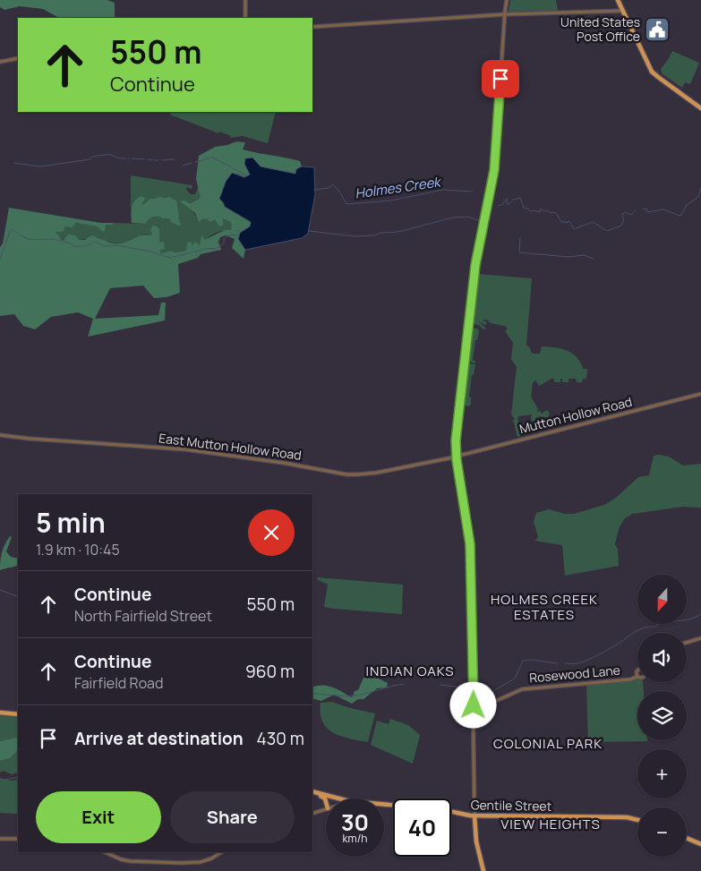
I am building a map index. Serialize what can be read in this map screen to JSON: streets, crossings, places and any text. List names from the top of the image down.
{
  "streets": {
    "main road": ["Gentile Street"],
    "street": ["Mutton Hollow Road", "East Mutton Hollow Road", "Rosewood Lane"]
  },
  "crossings": [
    ["Mutton Hollow Road", "East Mutton Hollow Road"]
  ],
  "districts": [
    "HOLMES CREEK ESTATES",
    "INDIAN OAKS",
    "COLONIAL PARK",
    "VIEW HEIGHTS"
  ],
  "water": ["Holmes Creek"],
  "places": {
    "public building": ["United States Post Office"]
  },
  "north": "bottom",
  "page": {
    "turn": ["550 m", "Continue"],
    "heading": ["5 min", "1.9 km · 10:45"],
    "list": [
      {
        "name": "Continue",
        "note": "North Fairfield Street",
        "value": "550 m"
      },
      {
        "name": "Continue",
        "note": "Fairfield Road",
        "value": "960 m"
      },
      {
        "name": "Arrive at destination",
        "value": "430 m"
      }
    ],
    "map_buttons": ["+", "−"],
    "buttons": ["Exit", "Share"],
    "speed": "30 km/h",
    "limit": "40"
  }
}
